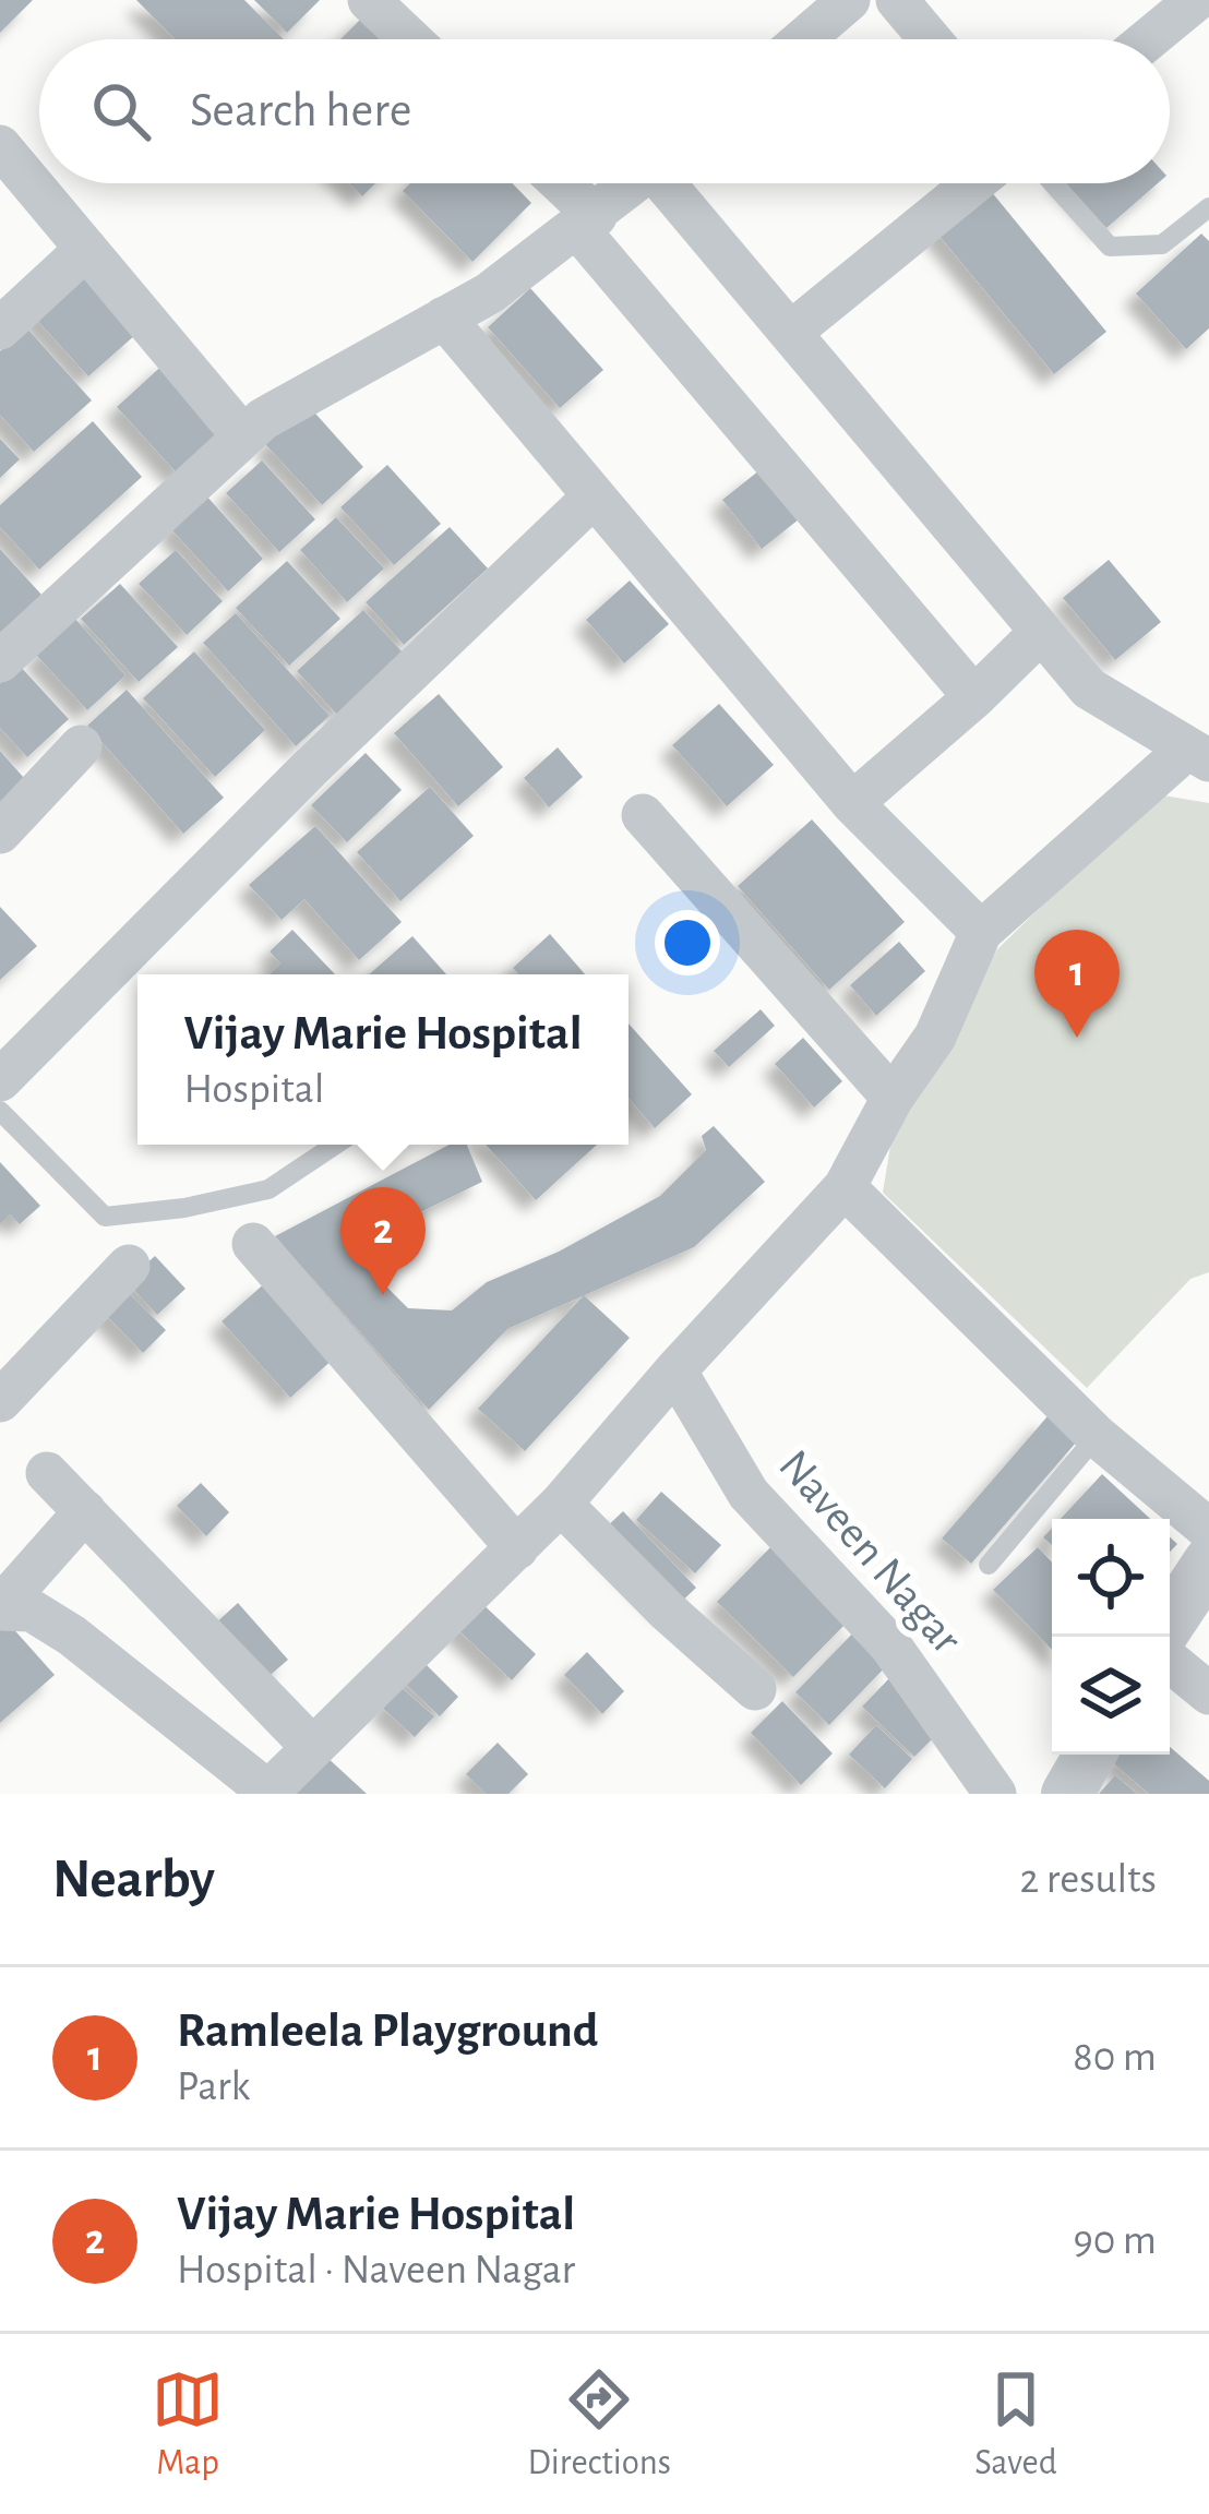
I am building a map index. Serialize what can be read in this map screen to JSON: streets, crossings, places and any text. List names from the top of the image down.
{
  "streets": {
    "street": ["Naveen Nagar"]
  },
  "page": {
    "search": "Search here",
    "pins": ["1", "2"],
    "popup": ["Vijay Marie Hospital", "Hospital"],
    "heading": ["Nearby", "2 results"],
    "list": [
      {
        "mark": "1",
        "name": "Ramleela Playground",
        "note": "Park",
        "value": "80 m"
      },
      {
        "mark": "2",
        "name": "Vijay Marie Hospital",
        "note": "Hospital · Naveen Nagar",
        "value": "90 m"
      }
    ],
    "nav": ["Map", "Directions", "Saved"]
  }
}
